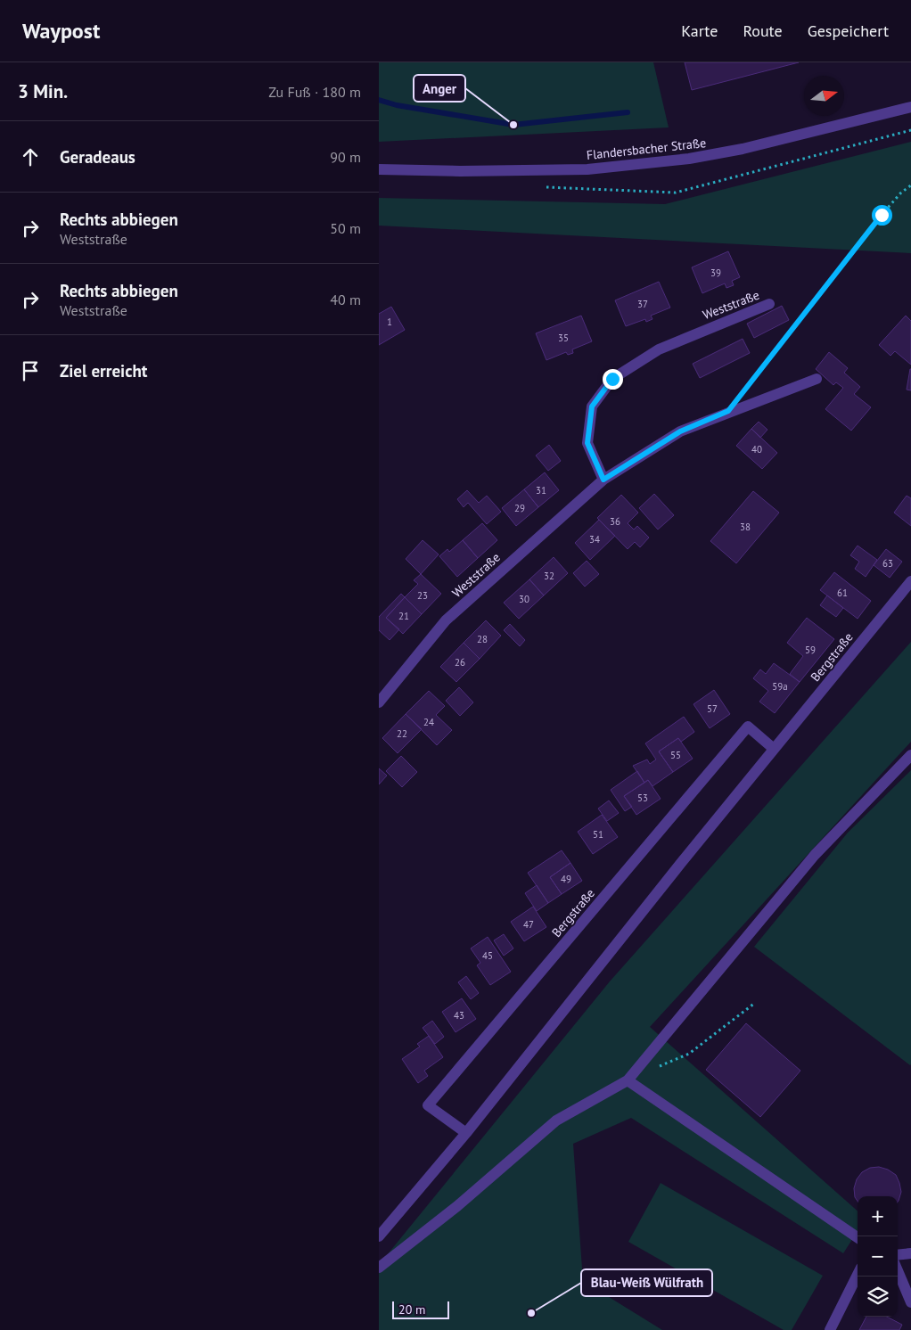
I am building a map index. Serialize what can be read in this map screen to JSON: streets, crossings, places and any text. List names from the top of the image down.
{
  "streets": {
    "street": ["Flandersbacher Straße", "Weststraße", "Bergstraße"]
  },
  "places": ["Anger", "Blau-Weiß Wülfrath"],
  "house_numbers": [
    "39",
    "37",
    "1",
    "35",
    "40",
    "31",
    "29",
    "36",
    "38",
    "34",
    "63",
    "32",
    "61",
    "23",
    "30",
    "21",
    "28",
    "59",
    "26",
    "59a",
    "57",
    "24",
    "22",
    "55",
    "53",
    "51",
    "49",
    "47",
    "45",
    "43"
  ],
  "scale_bar": "20 m",
  "north": "right",
  "page": {
    "header": "Waypost",
    "nav": ["Karte", "Route", "Gespeichert"],
    "heading": ["3 Min.", "Zu Fuß · 180 m"],
    "list": [
      ["Geradeaus", "90 m"],
      ["Rechts abbiegen", "Weststraße", "50 m"],
      ["Rechts abbiegen", "Weststraße", "40 m"],
      "Ziel erreicht"
    ],
    "map_buttons": ["+", "−"],
    "scale": "20 m"
  }
}
